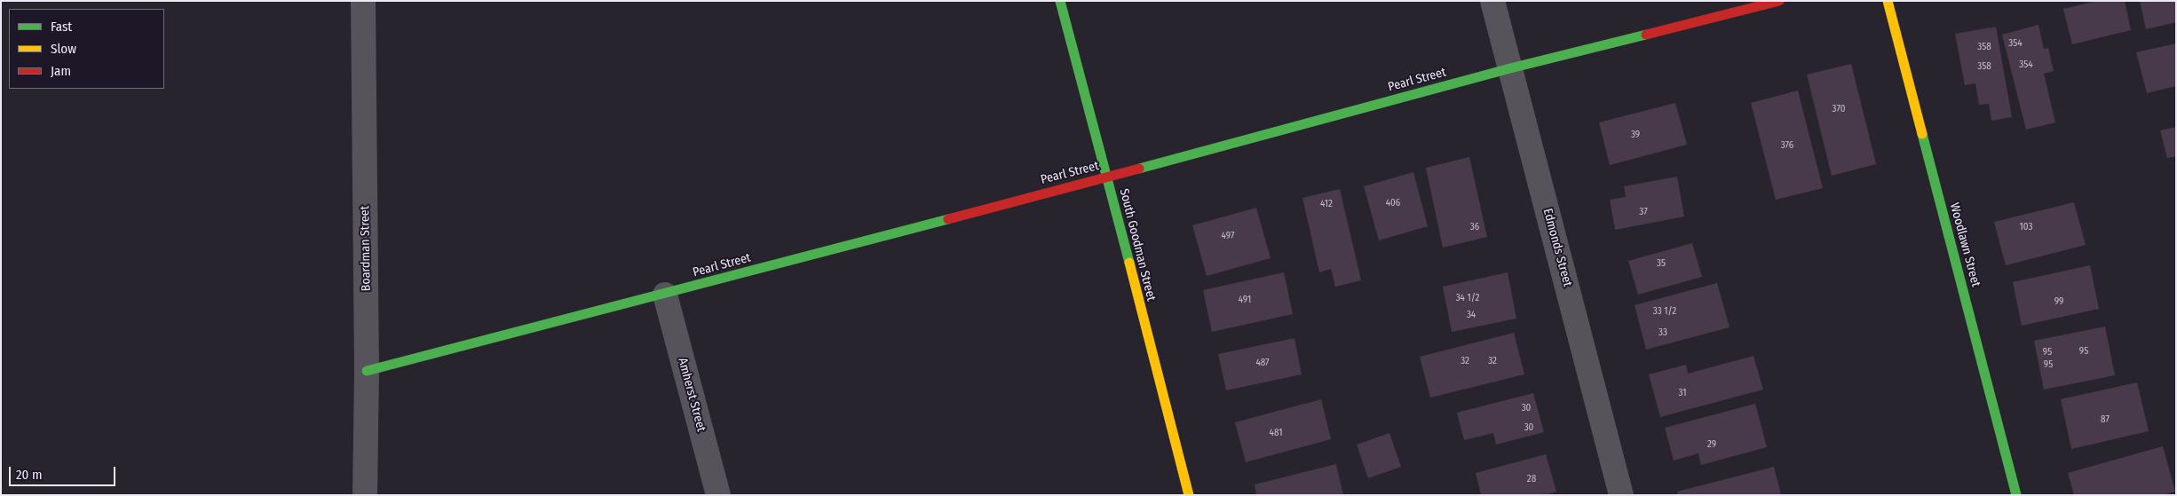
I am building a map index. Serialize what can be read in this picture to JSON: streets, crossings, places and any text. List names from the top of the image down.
{
  "streets": {
    "street": [
      "Pearl Street",
      "South Goodman Street",
      "Woodlawn Street",
      "Edmonds Street",
      "Boardman Street",
      "Amherst Street"
    ]
  },
  "crossings": [
    ["Pearl Street", "South Goodman Street"],
    ["Pearl Street", "Edmonds Street"],
    ["Pearl Street", "Boardman Street"],
    ["Pearl Street", "Amherst Street"]
  ],
  "house_numbers": [
    "354",
    "358",
    "354",
    "358",
    "370",
    "39",
    "376",
    "406",
    "412",
    "37",
    "36",
    "103",
    "497",
    "35",
    "34 1/2",
    "491",
    "99",
    "33 1/2",
    "34",
    "33",
    "95",
    "95",
    "32",
    "32",
    "487",
    "95",
    "31",
    "30",
    "87",
    "30",
    "481",
    "29",
    "28"
  ],
  "legend": ["Fast", "Slow", "Jam"],
  "scale_bar": "20 m"
}
